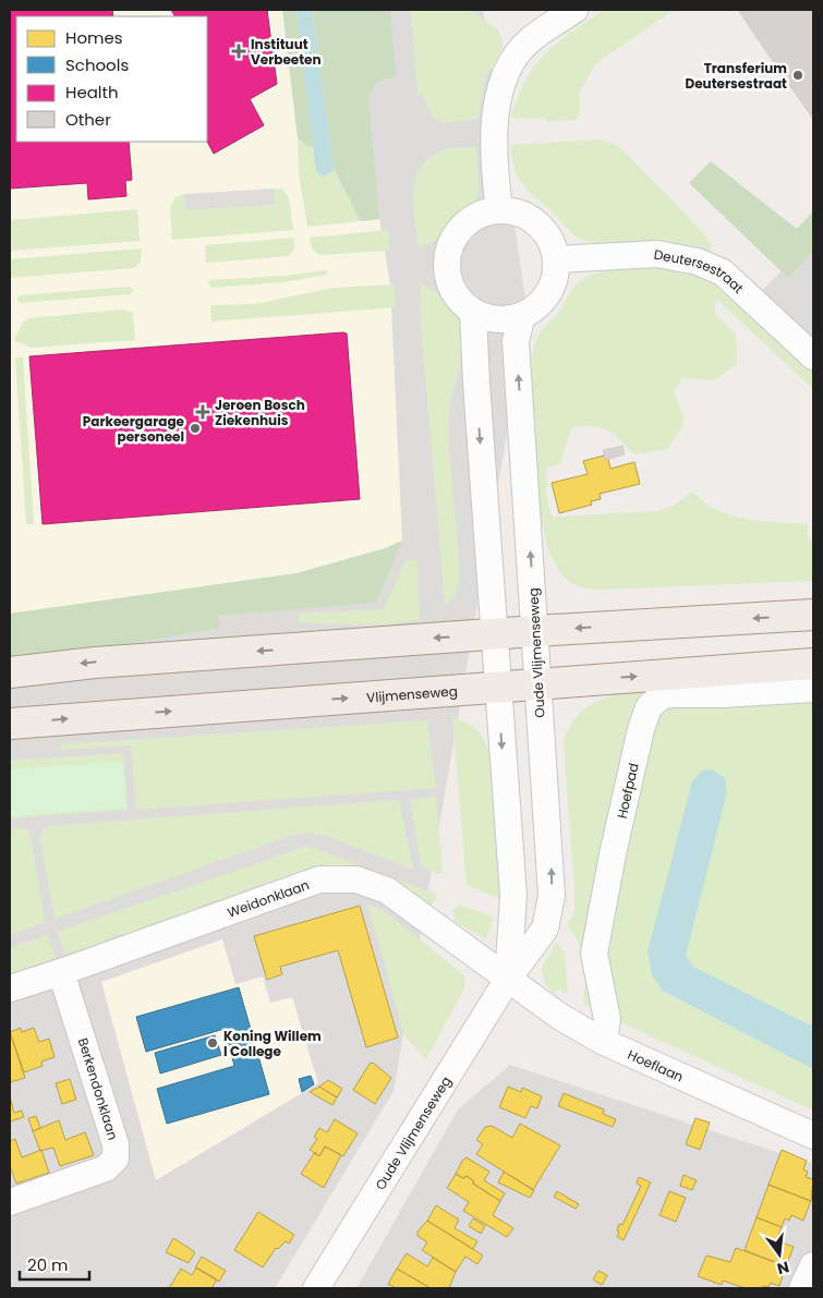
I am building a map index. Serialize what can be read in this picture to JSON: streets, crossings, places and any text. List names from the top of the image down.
{
  "streets": {
    "main road": ["Vlijmenseweg"],
    "street": [
      "Deutersestraat",
      "Oude Vlijmenseweg",
      "Hoefpad",
      "Weidonklaan",
      "Hoeflaan",
      "Berkendonklaan"
    ]
  },
  "crossings": [
    ["Deutersestraat", "Oude Vlijmenseweg"],
    ["Oude Vlijmenseweg", "Vlijmenseweg"],
    ["Oude Vlijmenseweg", "Weidonklaan"],
    ["Oude Vlijmenseweg", "Hoeflaan"],
    ["Hoefpad", "Hoeflaan"],
    ["Weidonklaan", "Hoeflaan"],
    ["Weidonklaan", "Berkendonklaan"]
  ],
  "places": {
    "health": ["Instituut Verbeeten", "Jeroen Bosch Ziekenhuis"],
    "other": ["Transferium Deutersestraat", "Parkeergarage personeel", "Koning Willem I College"]
  },
  "legend": [
    "Homes",
    "Schools",
    "Health",
    "Other"
  ],
  "scale_bar": "20 m",
  "north": "bottom"
}
